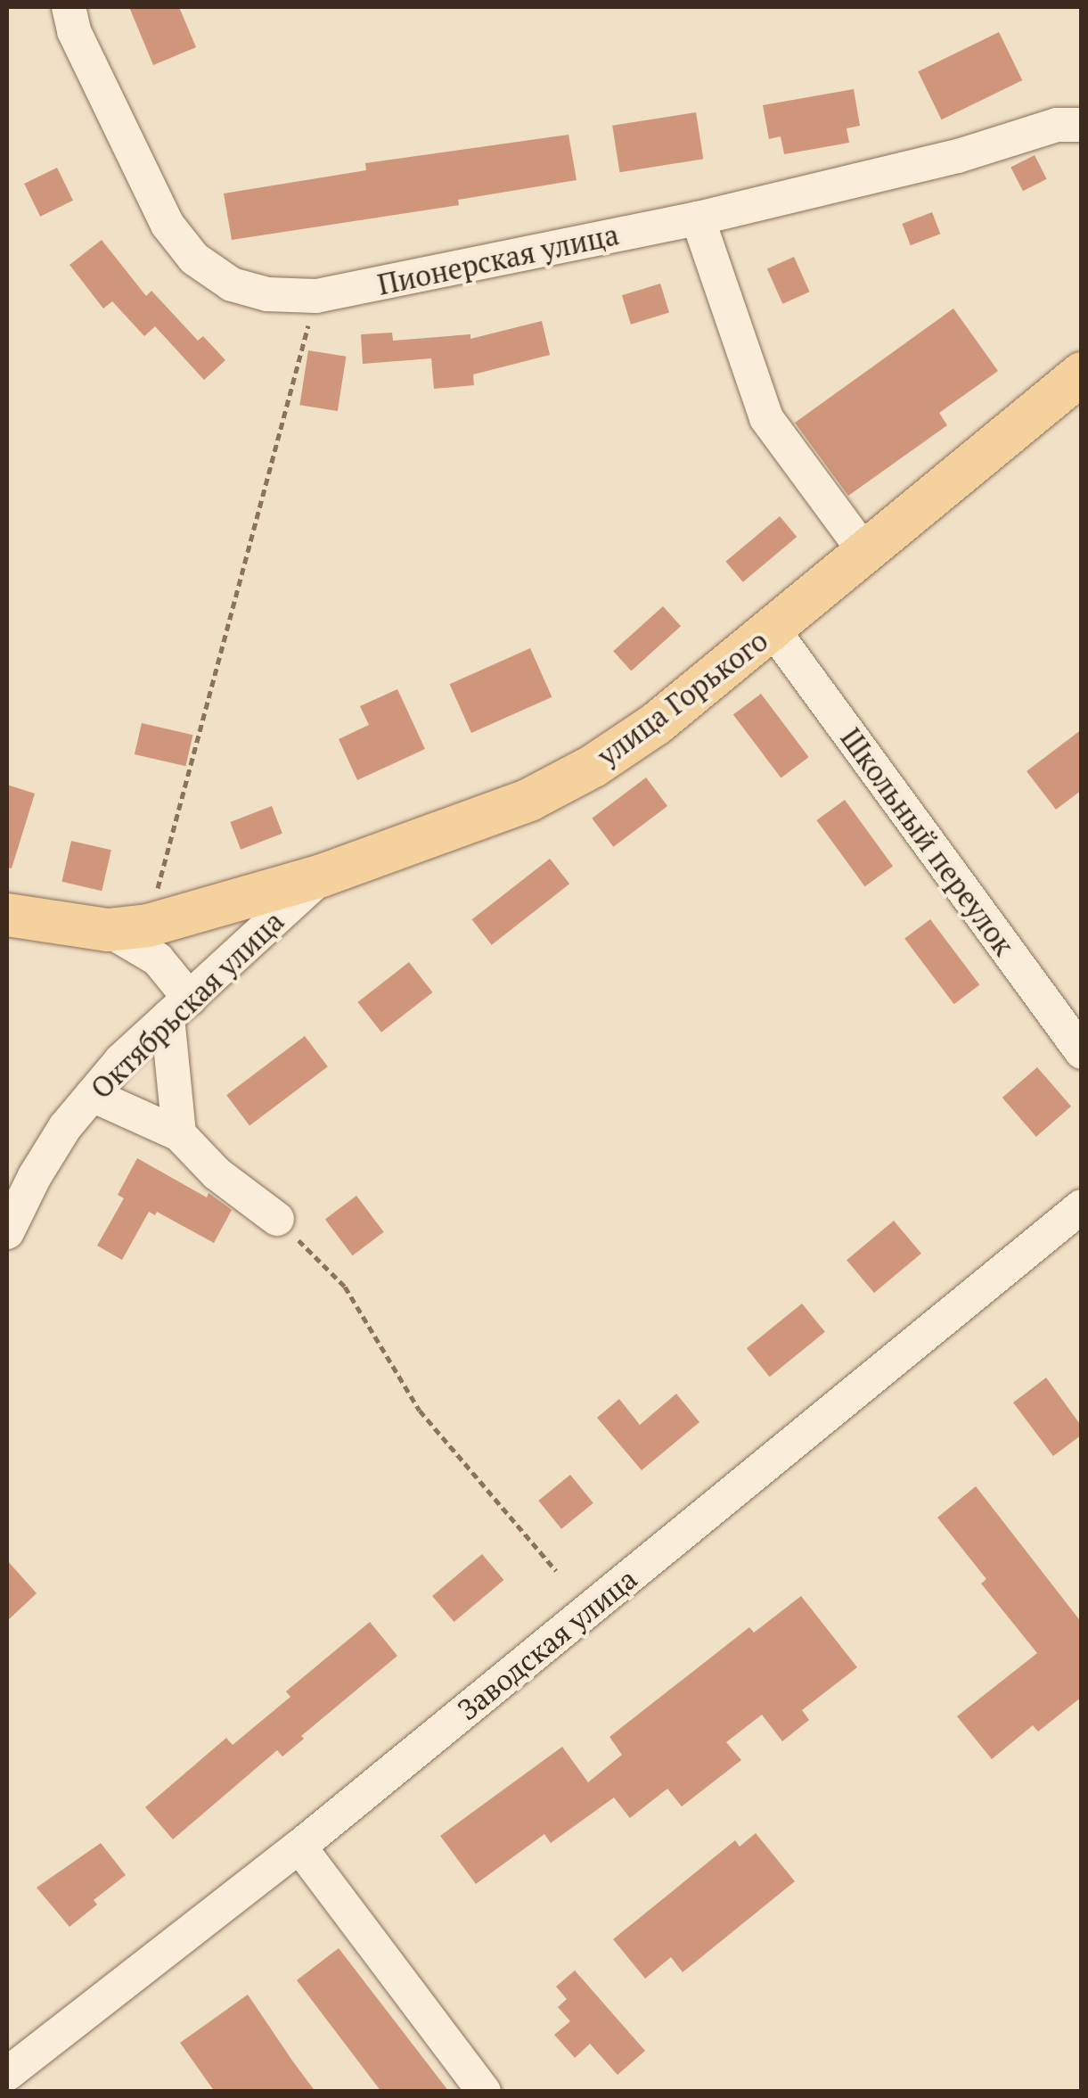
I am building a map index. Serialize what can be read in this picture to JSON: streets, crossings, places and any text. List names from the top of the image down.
{
  "streets": {
    "main road": ["улица Горького"],
    "street": [
      "Пионерская улица",
      "Школьный переулок",
      "Октябрьская улица",
      "Заводская улица"
    ]
  },
  "crossings": [
    ["улица Горького", "Школьный переулок"],
    ["улица Горького", "Октябрьская улица"]
  ]
}
